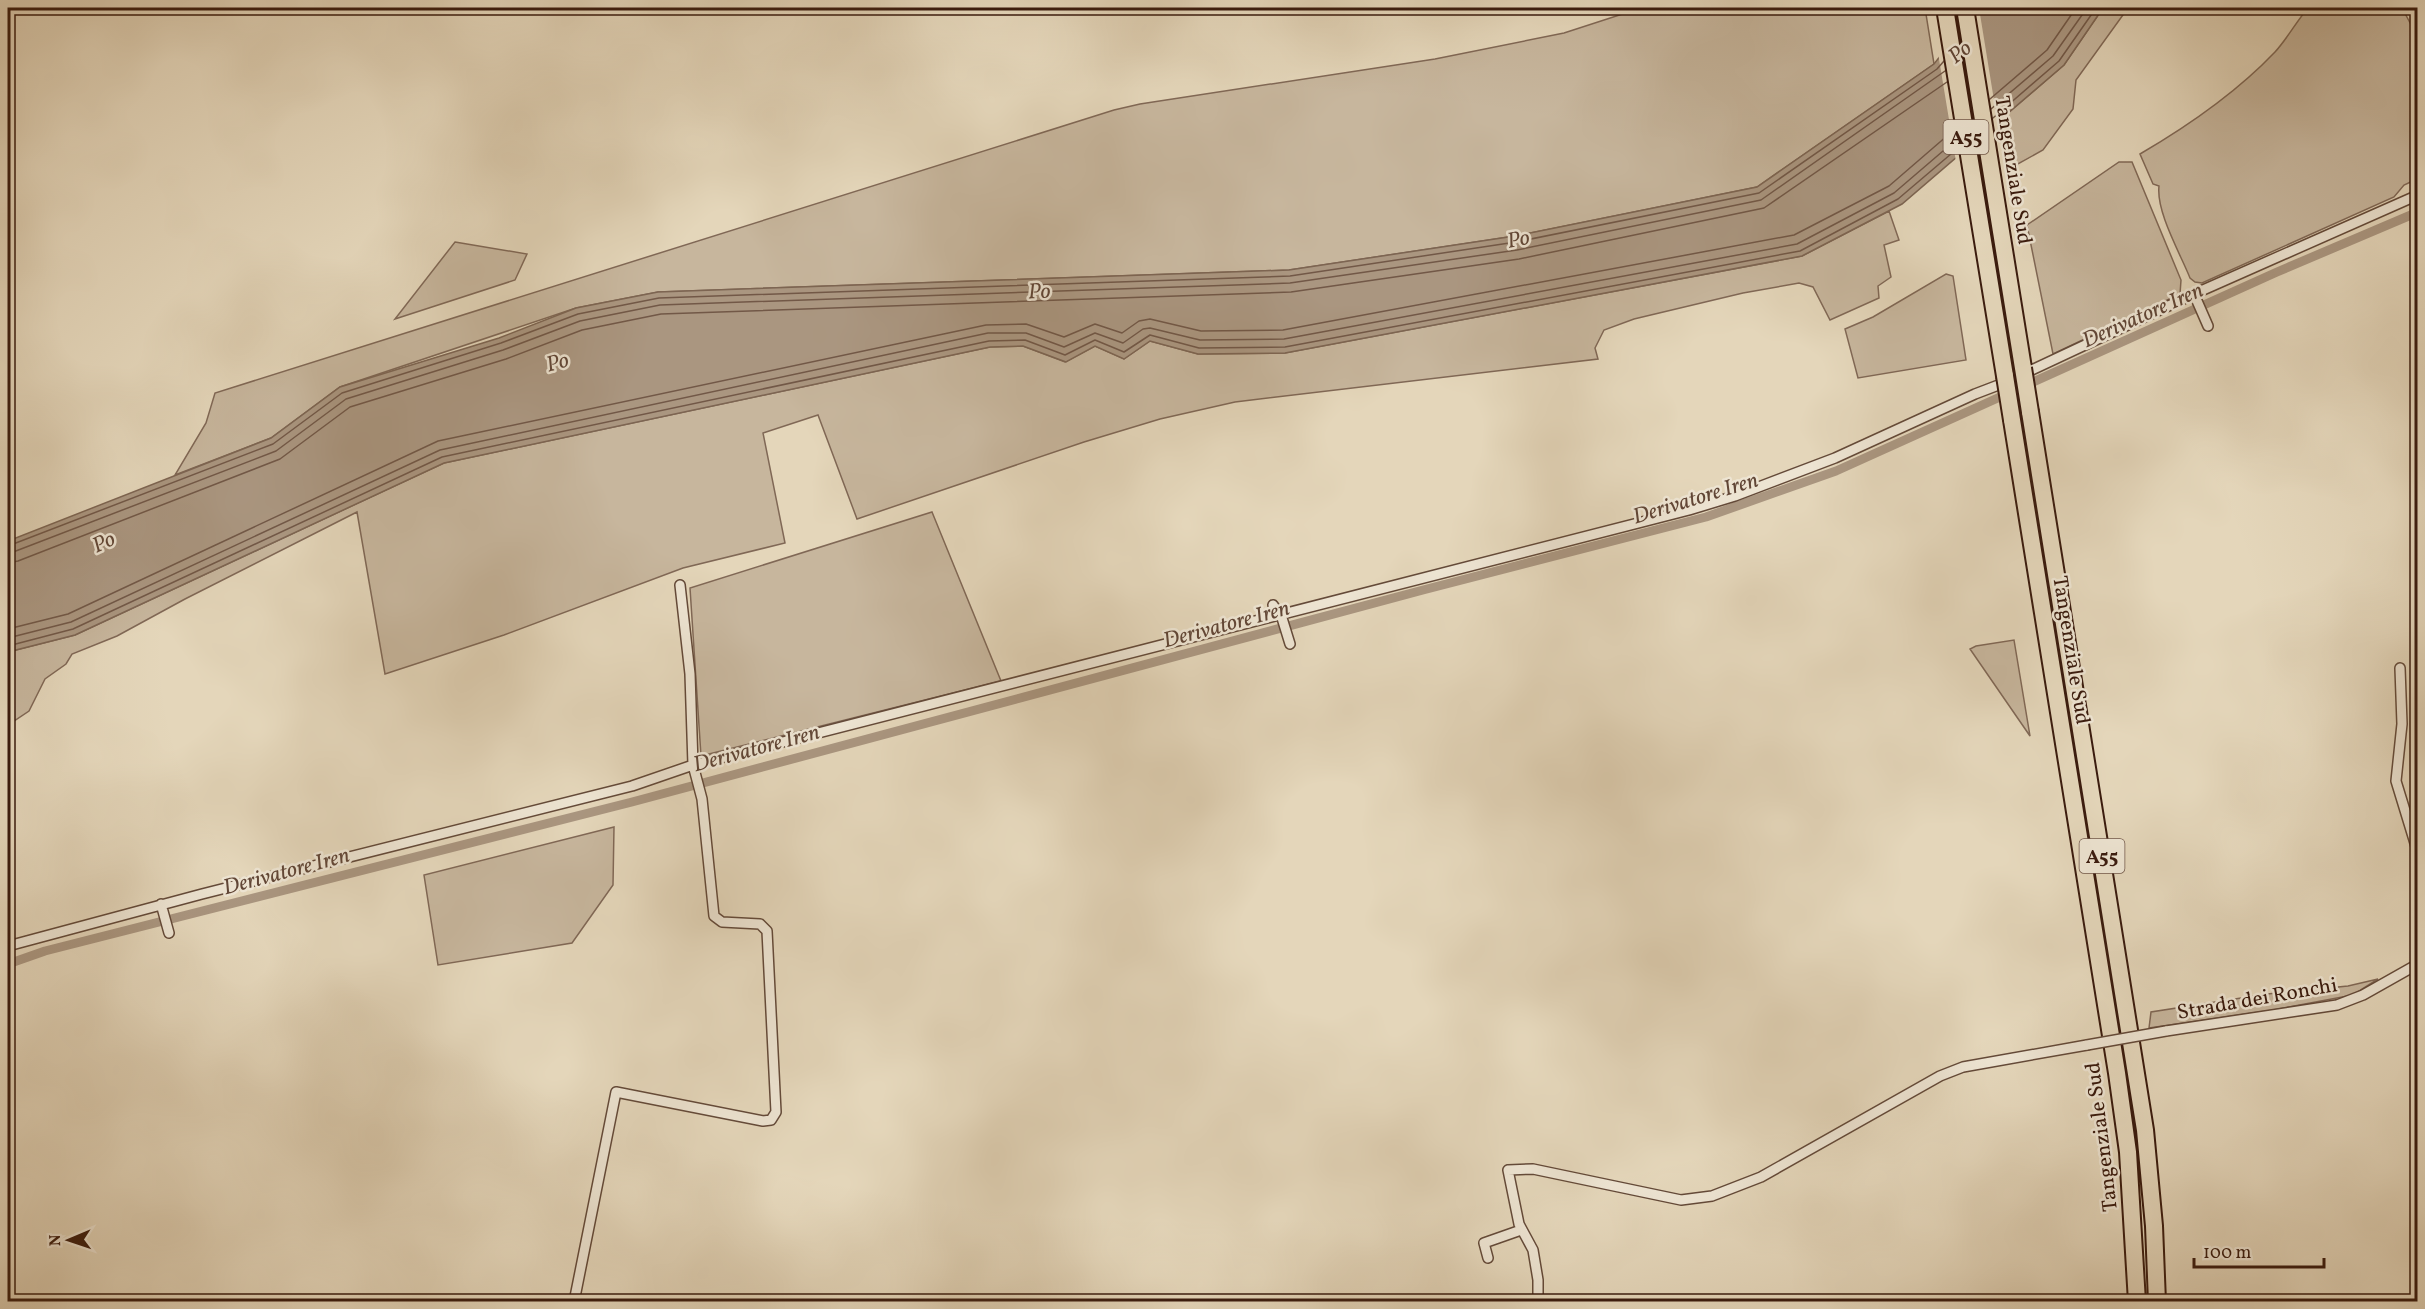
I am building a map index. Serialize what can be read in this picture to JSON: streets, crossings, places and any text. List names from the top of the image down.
{
  "streets": {
    "highway": ["A55", "Tangenziale Sud"],
    "street": ["Strada dei Ronchi"]
  },
  "water": ["Po", "Derivatore Iren"],
  "scale_bar": "100 m",
  "north": "left"
}
